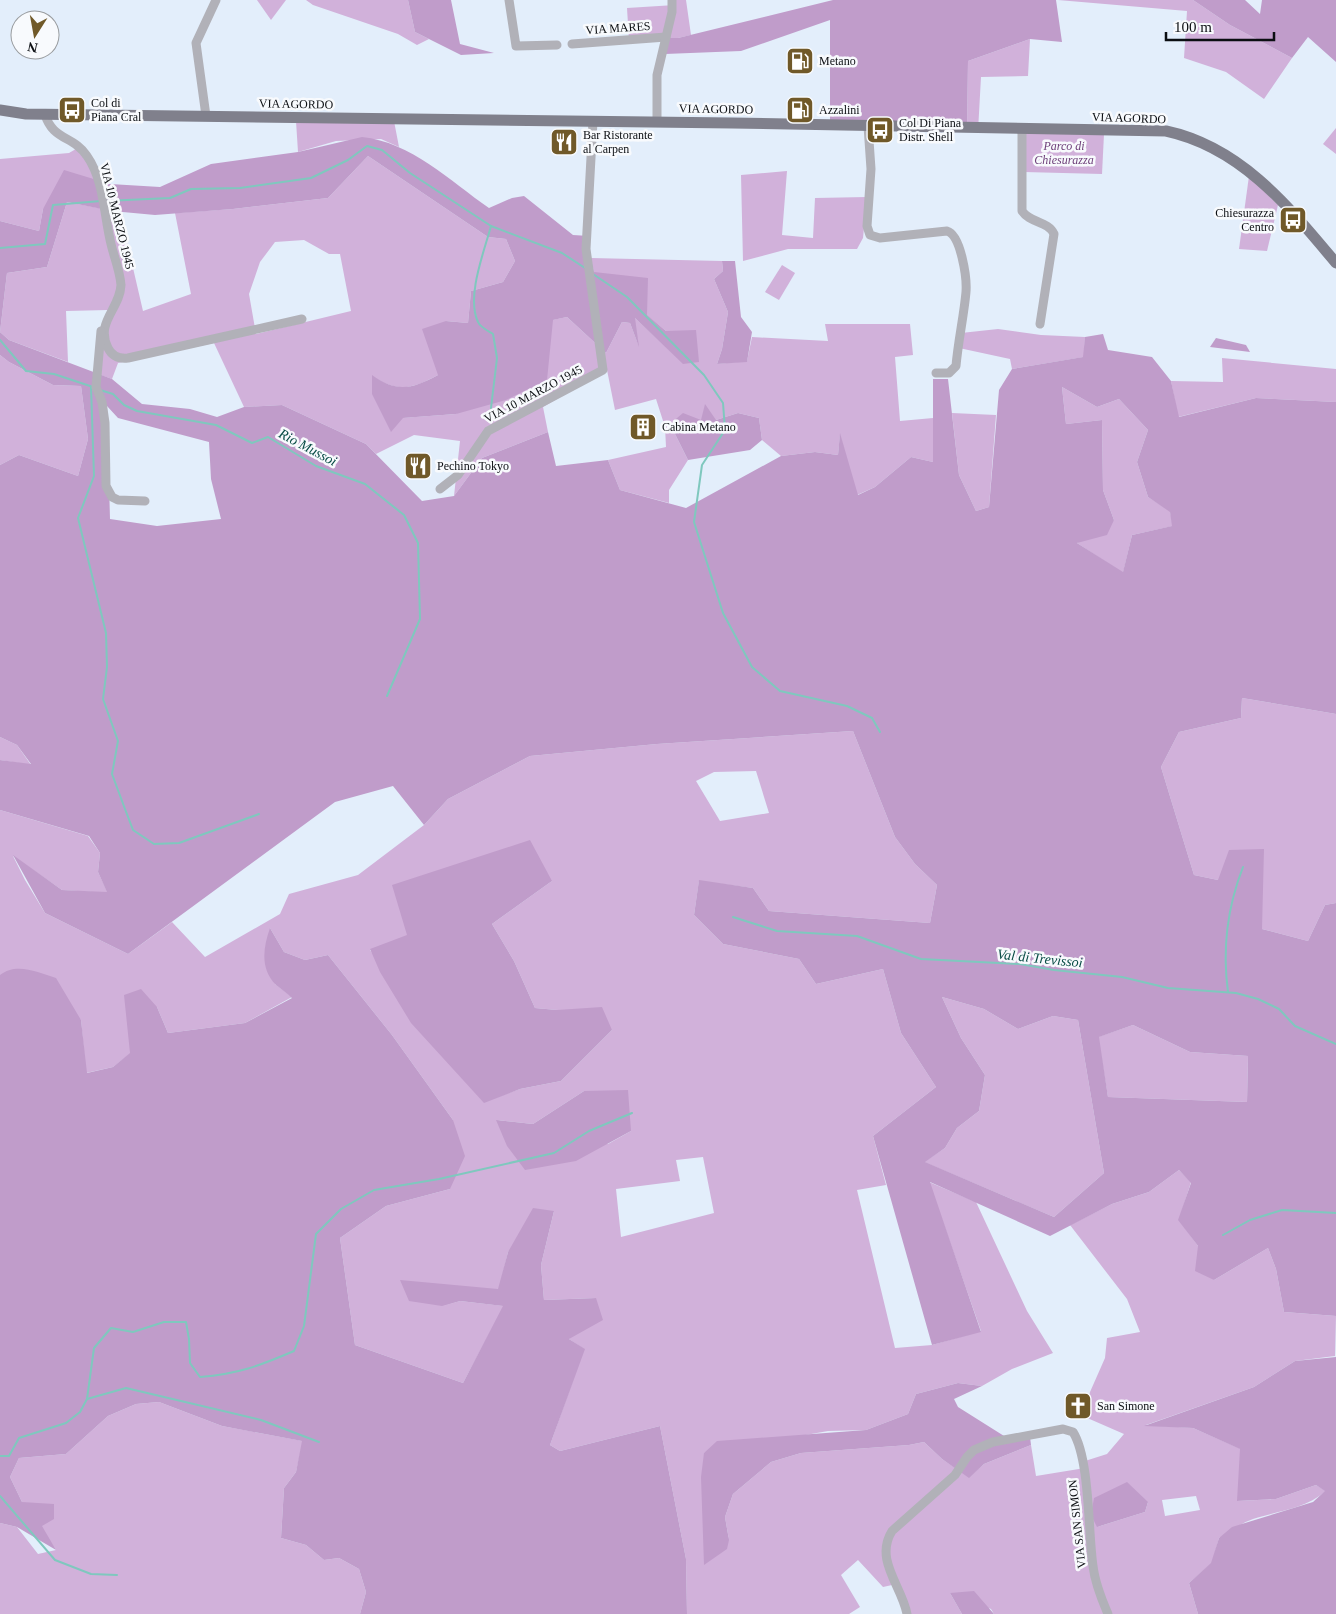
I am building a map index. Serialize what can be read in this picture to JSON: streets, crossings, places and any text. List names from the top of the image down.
{
  "streets": {
    "main road": ["VIA AGORDO"],
    "street": ["VIA MARES", "VIA 10 MARZO 1945", "VIA SAN SIMON"]
  },
  "crossings": [
    ["VIA MARES", "VIA AGORDO"],
    ["VIA AGORDO", "VIA 10 MARZO 1945"]
  ],
  "water": ["Rio Mussoi", "Val di Trevissoi"],
  "parks": ["Parco di Chiesurazza"],
  "places": {
    "fuel station": ["Metano", "Azzalini"],
    "bus stop": ["Col di Piana Cral", "Col Di Piana Distr. Shell", "Chiesurazza Centro"],
    "restaurant": ["Bar Ristorante al Carpen", "Pechino Tokyo"],
    "building": ["Cabina Metano"],
    "church": ["San Simone"]
  },
  "scale_bar": "100 m",
  "north": "bottom"
}
